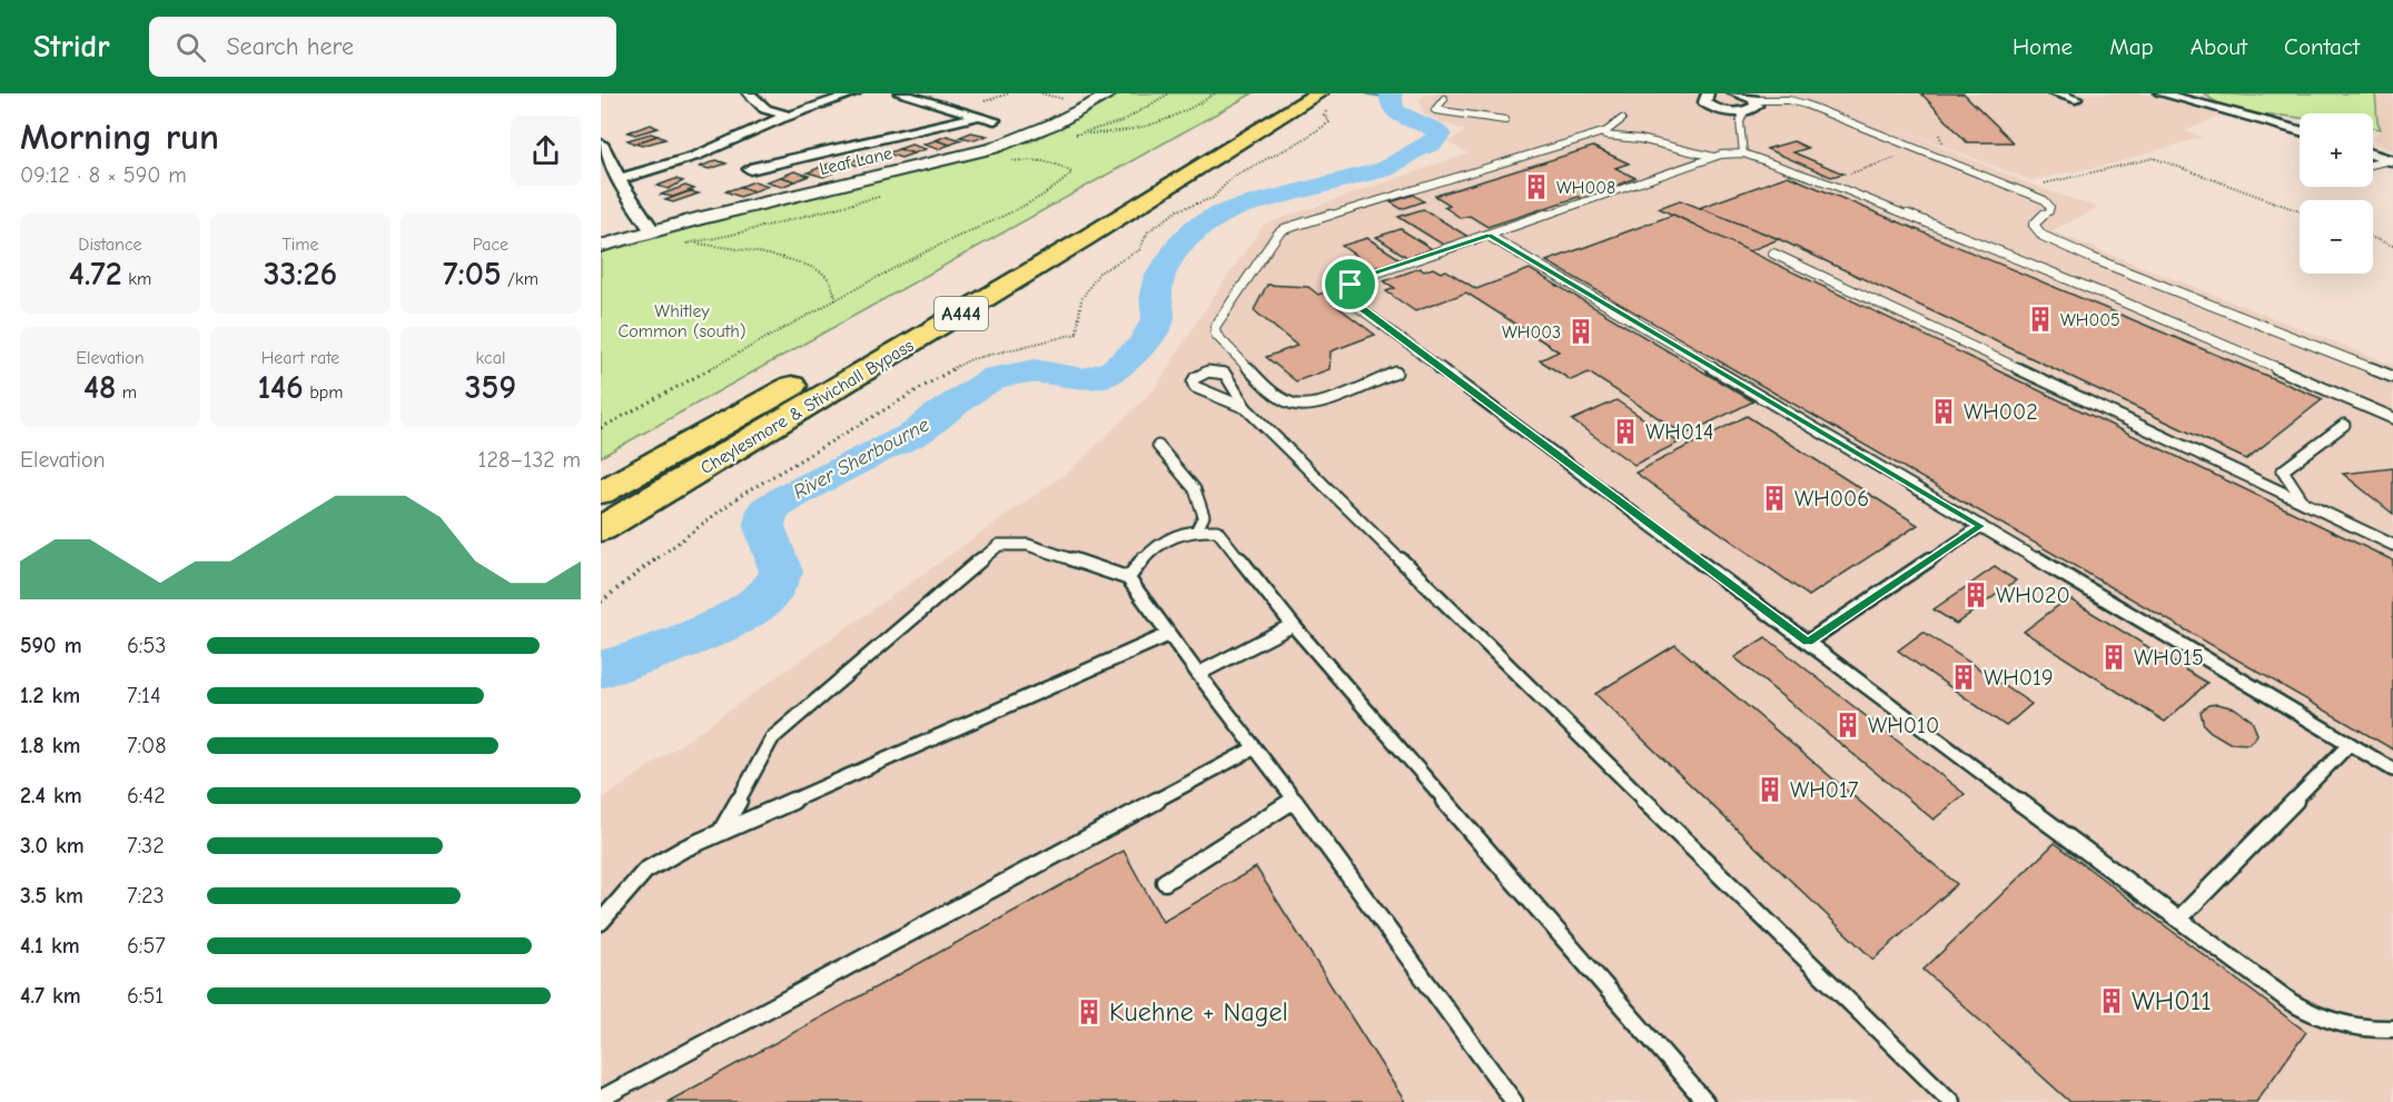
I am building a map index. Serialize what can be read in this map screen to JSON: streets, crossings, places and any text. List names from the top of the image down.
{
  "streets": {
    "highway": ["A444", "Cheylesmore & Stivichall Bypass"],
    "street": ["Leaf Lane"]
  },
  "water": ["River Sherbourne"],
  "parks": ["Whitley Common (south)"],
  "places": {
    "building": [
      "WH008",
      "WH005",
      "WH003",
      "WH002",
      "WH014",
      "WH006",
      "WH020",
      "WH015",
      "WH019",
      "WH010",
      "WH017",
      "WH011",
      "Kuehne + Nagel"
    ]
  },
  "page": {
    "header": "Stridr",
    "search": "Search here",
    "nav": [
      "Home",
      "Map",
      "About",
      "Contact"
    ],
    "heading": ["Morning run", "09:12 · 8 × 590 m"],
    "map_buttons": ["+", "−"],
    "stats": [
      ["Distance", "4.72 km"],
      ["Time", "33:26"],
      ["Pace", "7:05 /km"],
      ["Elevation", "48 m"],
      ["Heart rate", "146 bpm"],
      ["kcal", "359"]
    ],
    "chart": ["Elevation", "128–132 m"],
    "list": [
      {
        "name": "590 m",
        "note": "6:53"
      },
      {
        "name": "1.2 km",
        "note": "7:14"
      },
      {
        "name": "1.8 km",
        "note": "7:08"
      },
      {
        "name": "2.4 km",
        "note": "6:42"
      },
      {
        "name": "3.0 km",
        "note": "7:32"
      },
      {
        "name": "3.5 km",
        "note": "7:23"
      },
      {
        "name": "4.1 km",
        "note": "6:57"
      },
      {
        "name": "4.7 km",
        "note": "6:51"
      }
    ]
  }
}
